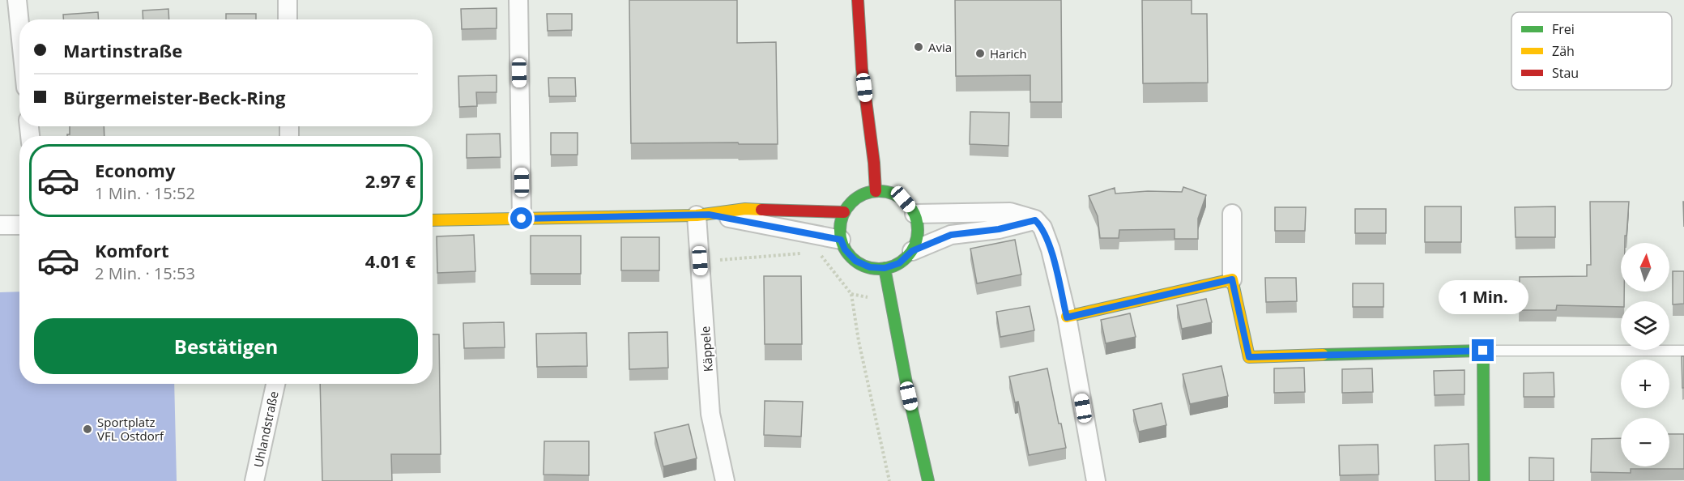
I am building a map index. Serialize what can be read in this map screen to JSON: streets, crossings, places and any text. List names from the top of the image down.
{
  "streets": {
    "street": ["Käppele", "Uhlandstraße"]
  },
  "places": ["Avia", "Harich", "Sportplatz VFL Ostdorf"],
  "legend": ["Frei", "Zäh", "Stau"],
  "north": "top",
  "page": {
    "banner": ["Martinstraße", "Bürgermeister-Beck-Ring"],
    "list": [
      {
        "name": "Economy",
        "note": "1 Min. · 15:52",
        "value": "2.97 €"
      },
      {
        "name": "Komfort",
        "note": "2 Min. · 15:53",
        "value": "4.01 €"
      }
    ],
    "map_buttons": ["+", "−"],
    "bubble": "1 Min.",
    "buttons": "Bestätigen"
  }
}
